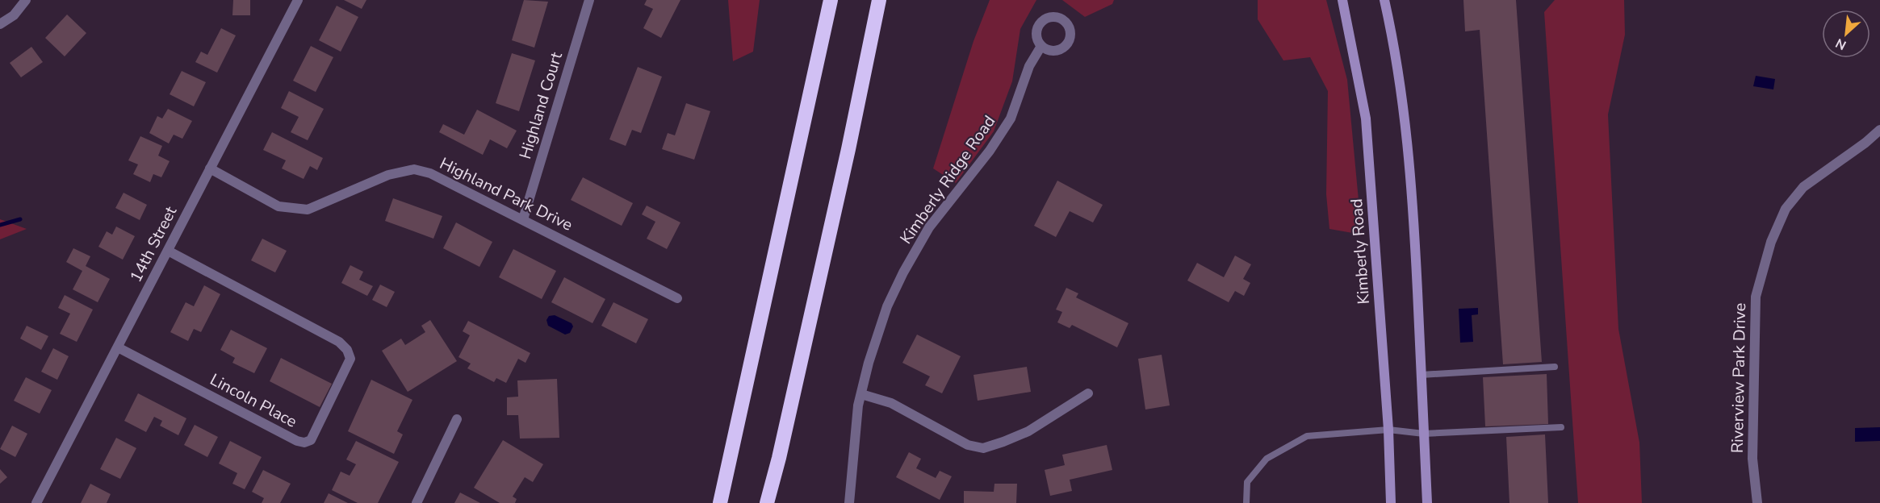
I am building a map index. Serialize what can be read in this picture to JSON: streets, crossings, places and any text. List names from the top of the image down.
{
  "streets": {
    "main road": ["Kimberly Road"],
    "street": [
      "Highland Court",
      "Kimberly Ridge Road",
      "Highland Park Drive",
      "14th Street",
      "Riverview Park Drive",
      "Lincoln Place"
    ]
  },
  "crossings": [
    ["Highland Court", "Highland Park Drive"],
    ["Highland Park Drive", "14th Street"],
    ["14th Street", "Lincoln Place"]
  ],
  "north": "bottom left"
}
